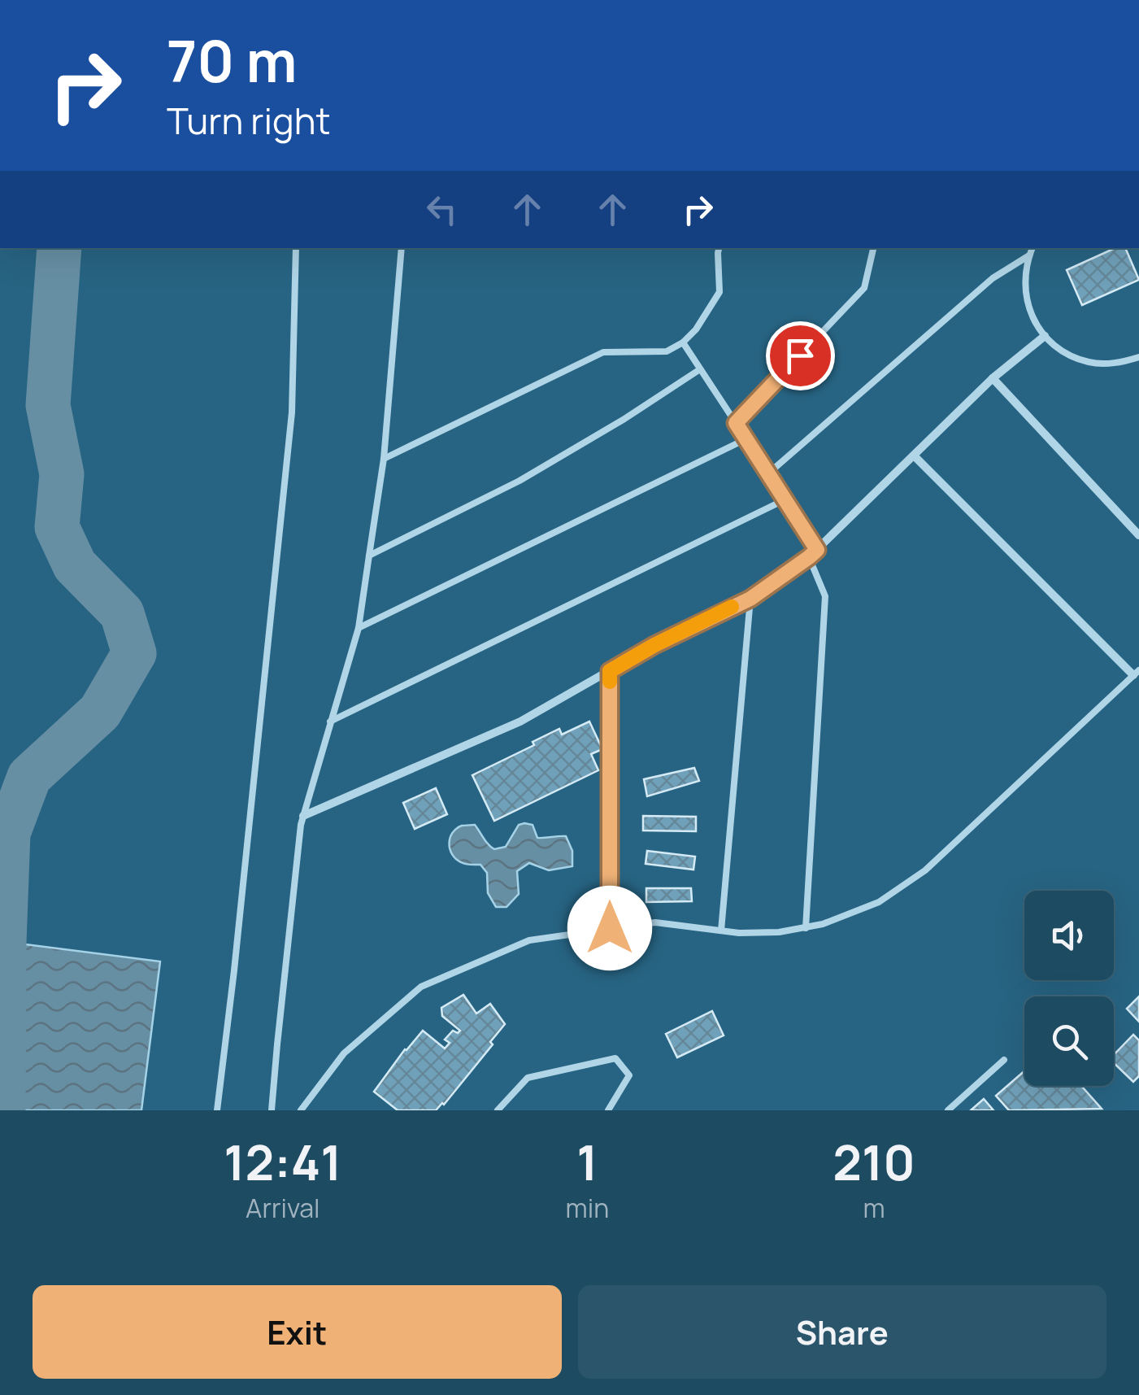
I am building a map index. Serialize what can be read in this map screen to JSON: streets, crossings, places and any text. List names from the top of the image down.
{
  "page": {
    "turn": ["70 m", "Turn right"],
    "eta": [
      "12:41",
      "Arrival",
      "1",
      "min",
      "210",
      "m"
    ],
    "buttons": ["Exit", "Share"]
  }
}
